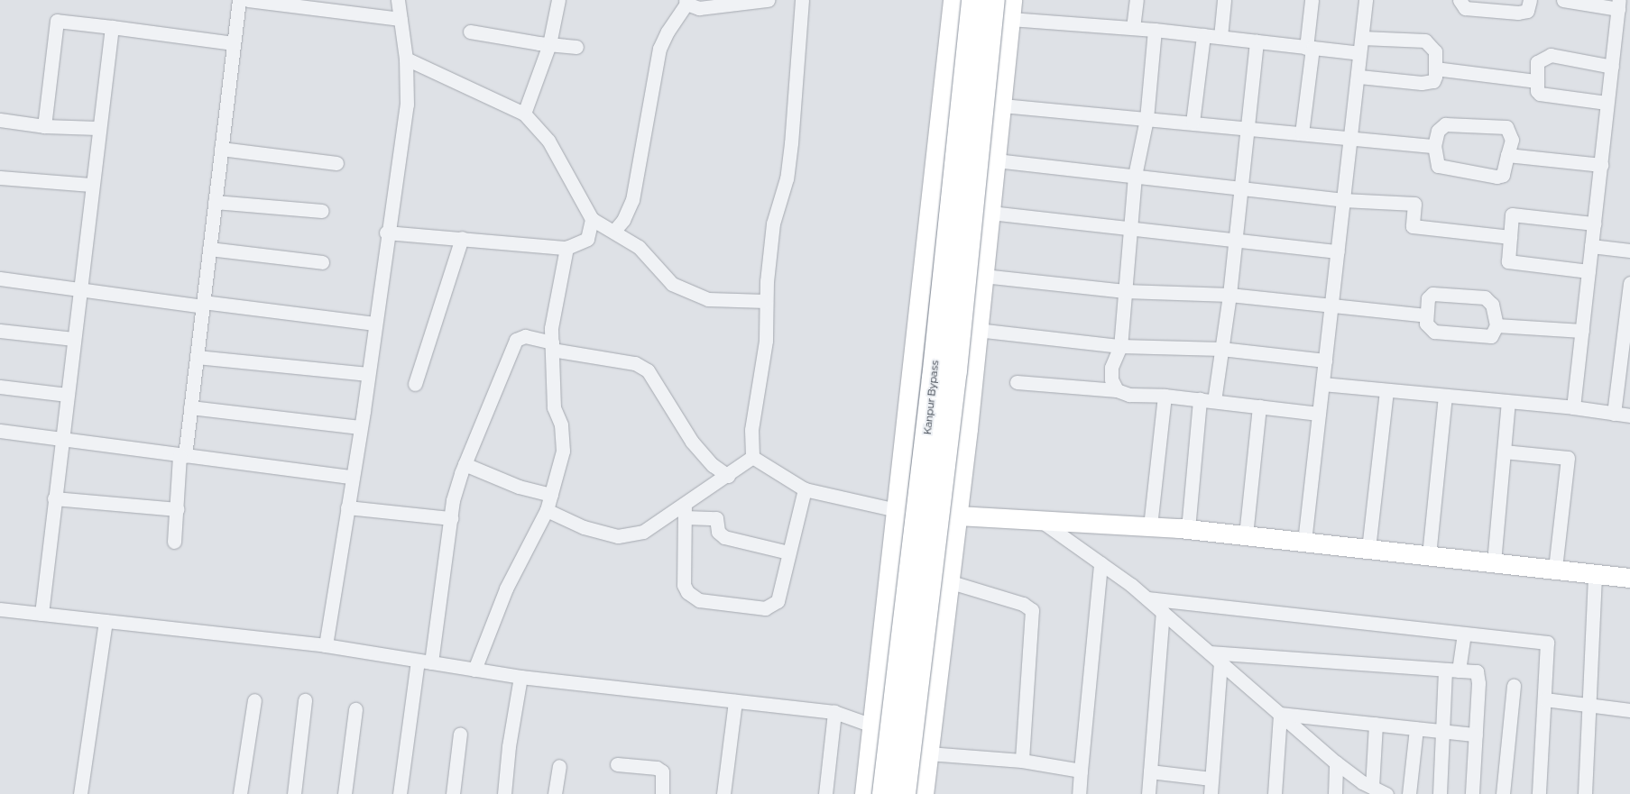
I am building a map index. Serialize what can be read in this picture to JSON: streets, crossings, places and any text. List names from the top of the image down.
{
  "streets": {
    "highway": ["Kanpur Bypass"]
  }
}
